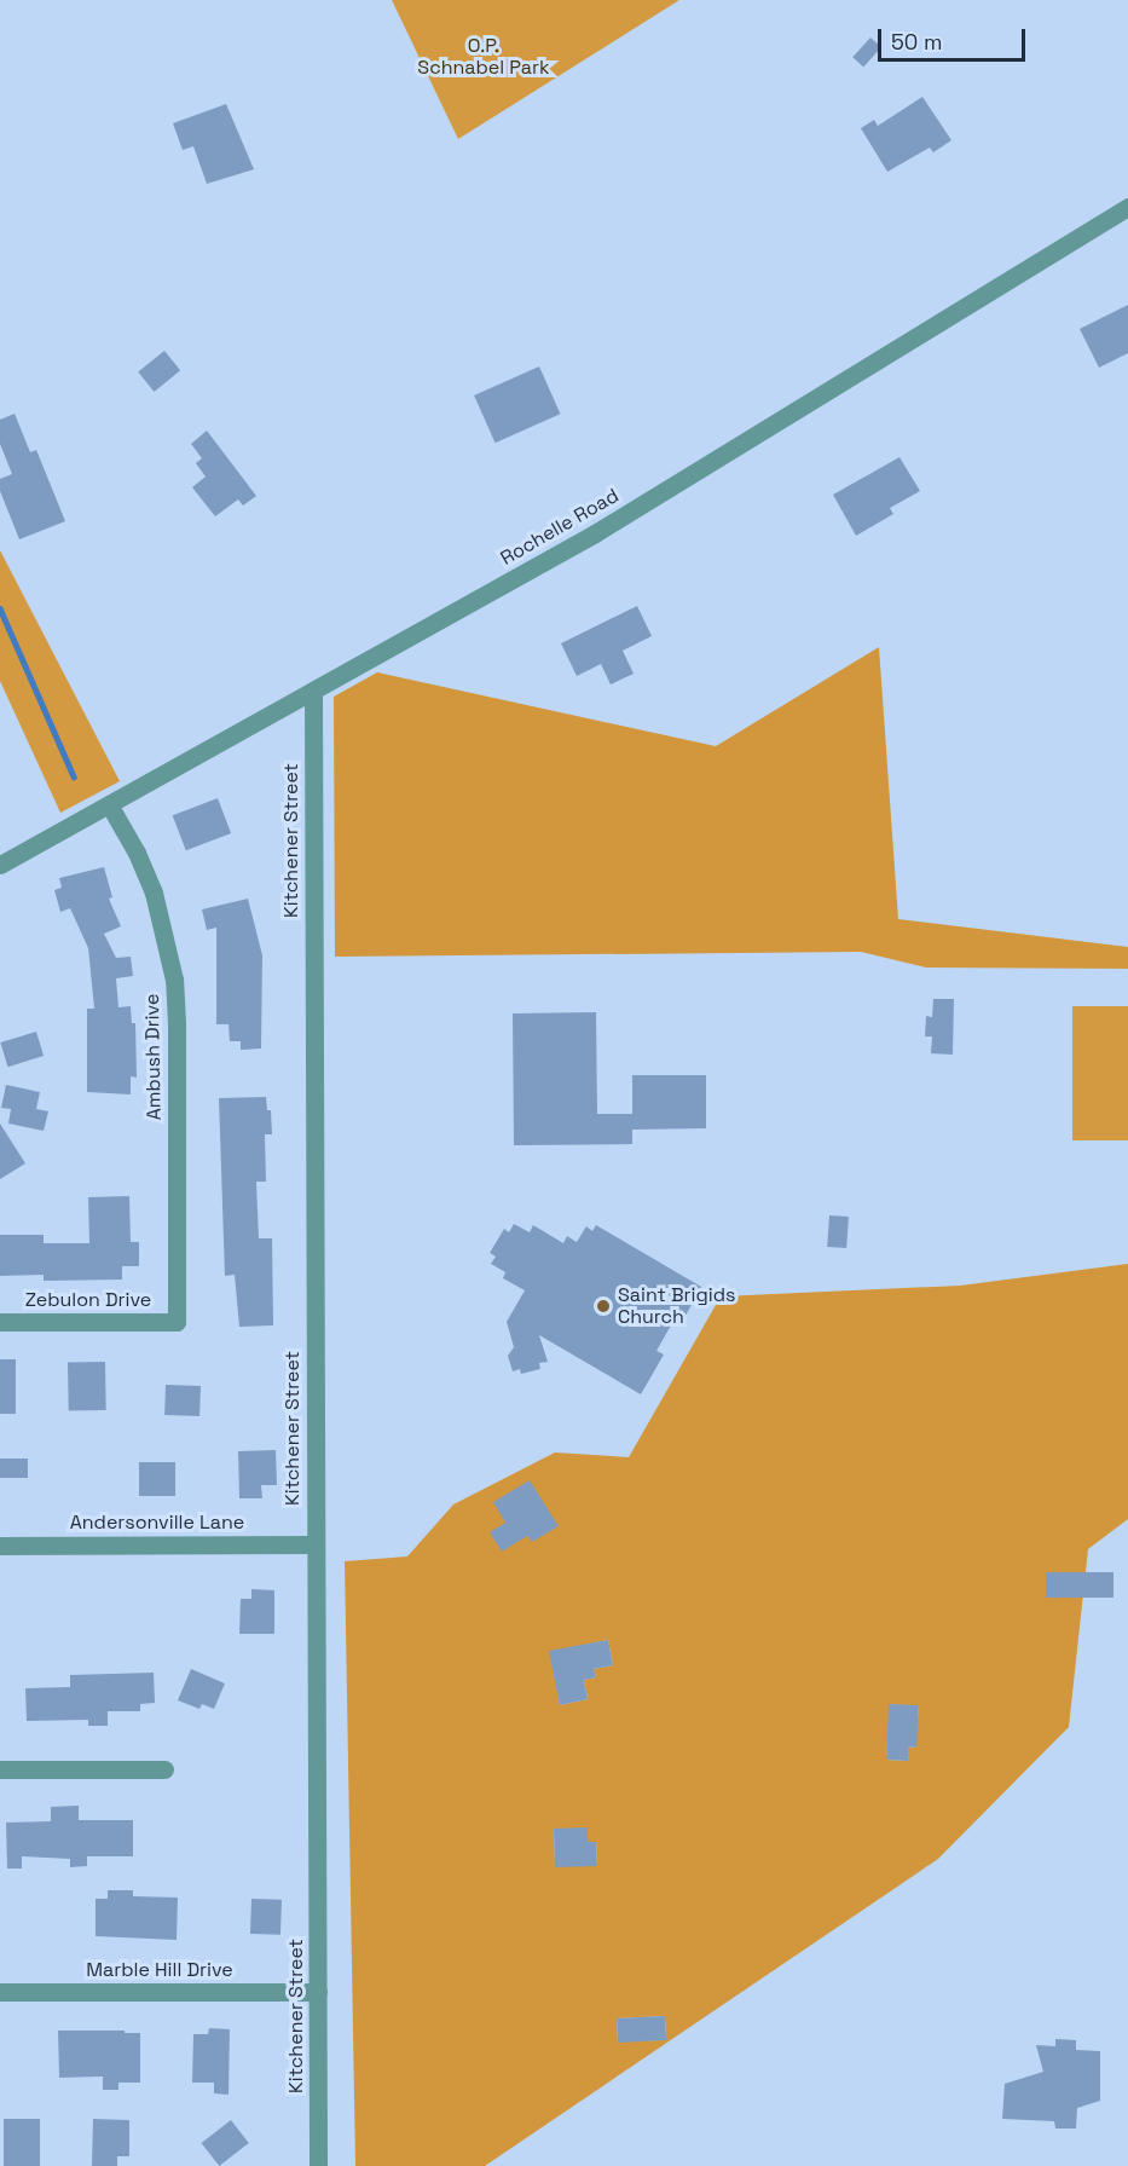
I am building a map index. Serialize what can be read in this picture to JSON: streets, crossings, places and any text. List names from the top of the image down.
{
  "streets": {
    "street": [
      "Rochelle Road",
      "Kitchener Street",
      "Ambush Drive",
      "Zebulon Drive",
      "Andersonville Lane",
      "Marble Hill Drive"
    ]
  },
  "crossings": [
    ["Rochelle Road", "Kitchener Street"],
    ["Rochelle Road", "Ambush Drive"],
    ["Kitchener Street", "Andersonville Lane"],
    ["Kitchener Street", "Marble Hill Drive"],
    ["Ambush Drive", "Zebulon Drive"]
  ],
  "parks": ["O.P. Schnabel Park"],
  "places": ["Saint Brigids Church"],
  "scale_bar": "50 m"
}
